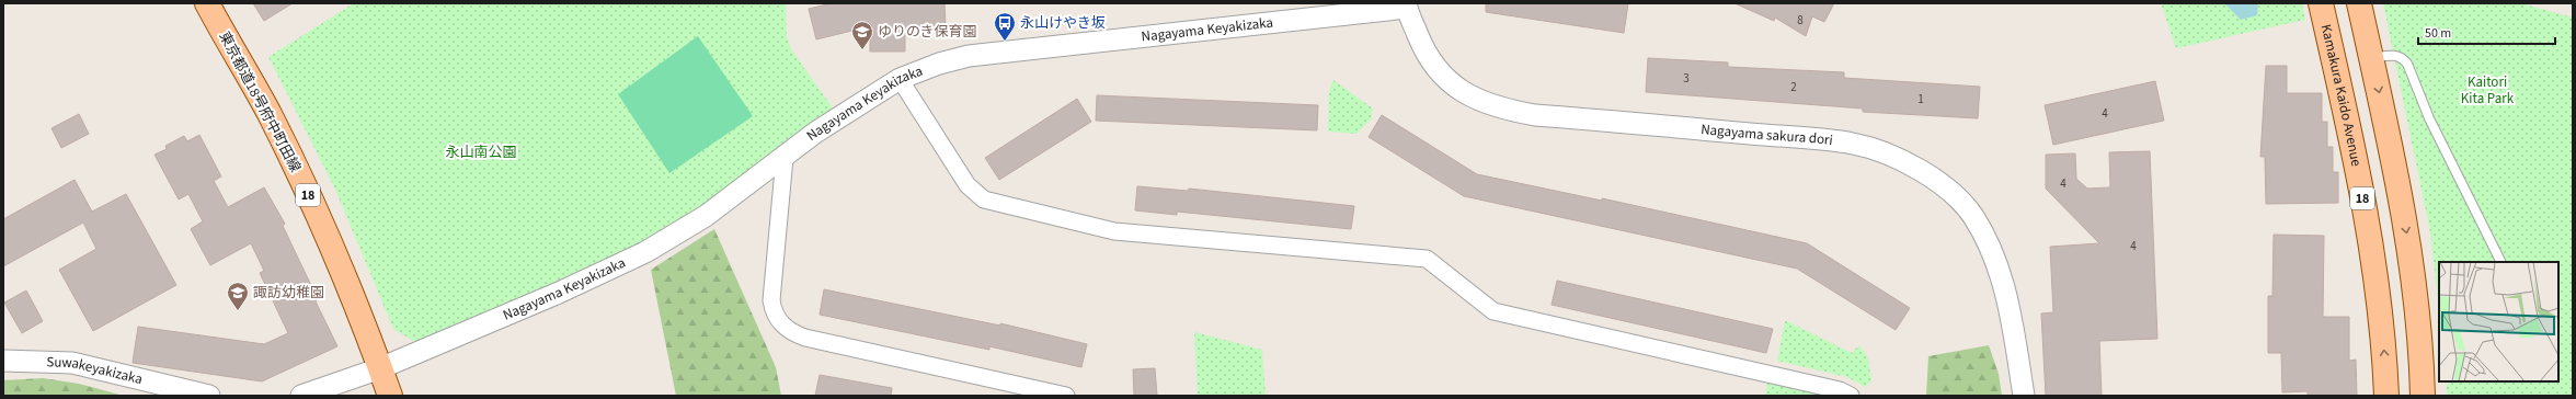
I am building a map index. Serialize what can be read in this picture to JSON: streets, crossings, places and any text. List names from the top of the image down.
{
  "streets": {
    "main road": ["Kamakura Kaido Avenue", "東京都道18号府中町田線", "18"],
    "street": ["Nagayama Keyakizaka", "Nagayama sakura dori", "Suwakeyakizaka"]
  },
  "crossings": [
    ["Nagayama Keyakizaka", "東京都道18号府中町田線"],
    ["Nagayama Keyakizaka", "Nagayama sakura dori"]
  ],
  "parks": ["Kaitori Kita Park", "永山南公園"],
  "places": {
    "bus stop": ["永山けやき坂"],
    "school or university": ["ゆりのき保育園", "諏訪幼稚園"]
  },
  "house_numbers": [
    "8",
    "3",
    "2",
    "1",
    "4",
    "4",
    "4"
  ],
  "scale_bar": "50 m"
}
